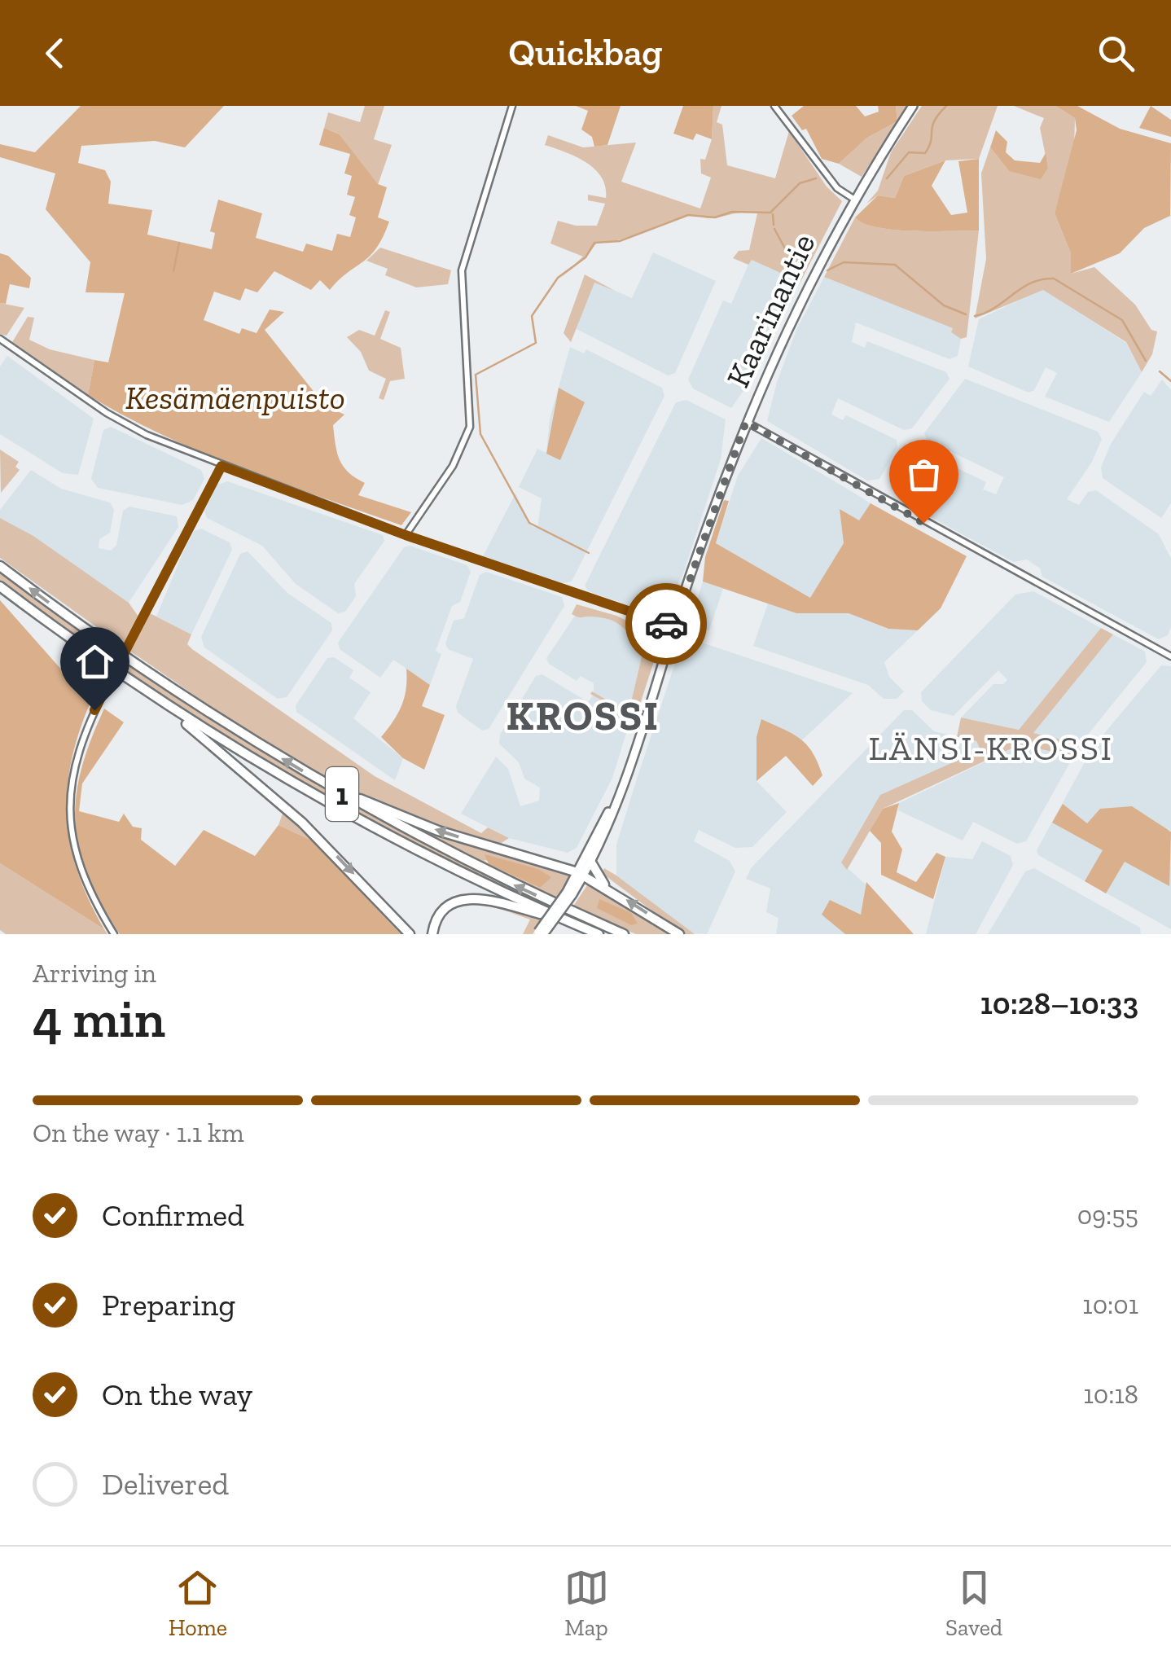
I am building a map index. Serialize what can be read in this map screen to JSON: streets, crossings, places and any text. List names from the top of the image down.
{
  "streets": {
    "highway": ["1"],
    "main road": ["Kaarinantie"]
  },
  "districts": ["KROSSI", "LÄNSI-KROSSI"],
  "parks": ["Kesämäenpuisto"],
  "page": {
    "header": "Quickbag",
    "heading": ["4 min", "Arriving in", "10:28–10:33"],
    "bar": "On the way · 1.1 km",
    "list": [
      ["Confirmed", "09:55"],
      ["Preparing", "10:01"],
      ["On the way", "10:18"],
      "Delivered"
    ],
    "tabs": ["Home", "Map", "Saved"]
  }
}
